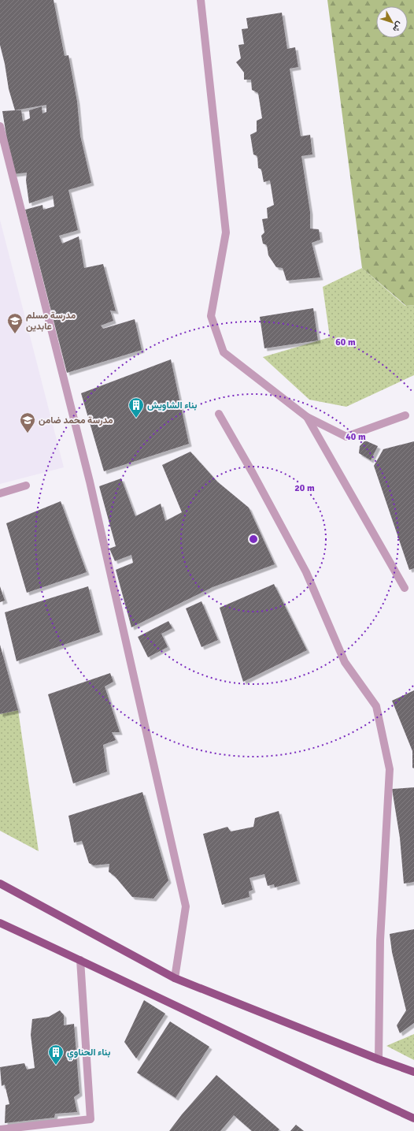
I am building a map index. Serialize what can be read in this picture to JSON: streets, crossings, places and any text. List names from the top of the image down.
{
  "places": {
    "school or university": ["مدرسة مسلم عابدين", "مدرسة محمد ضامن"],
    "building": ["بناء الشاويش", "بناء الحناوي"]
  },
  "north": "bottom right",
  "rings": ["60 m", "40 m", "20 m"]
}
